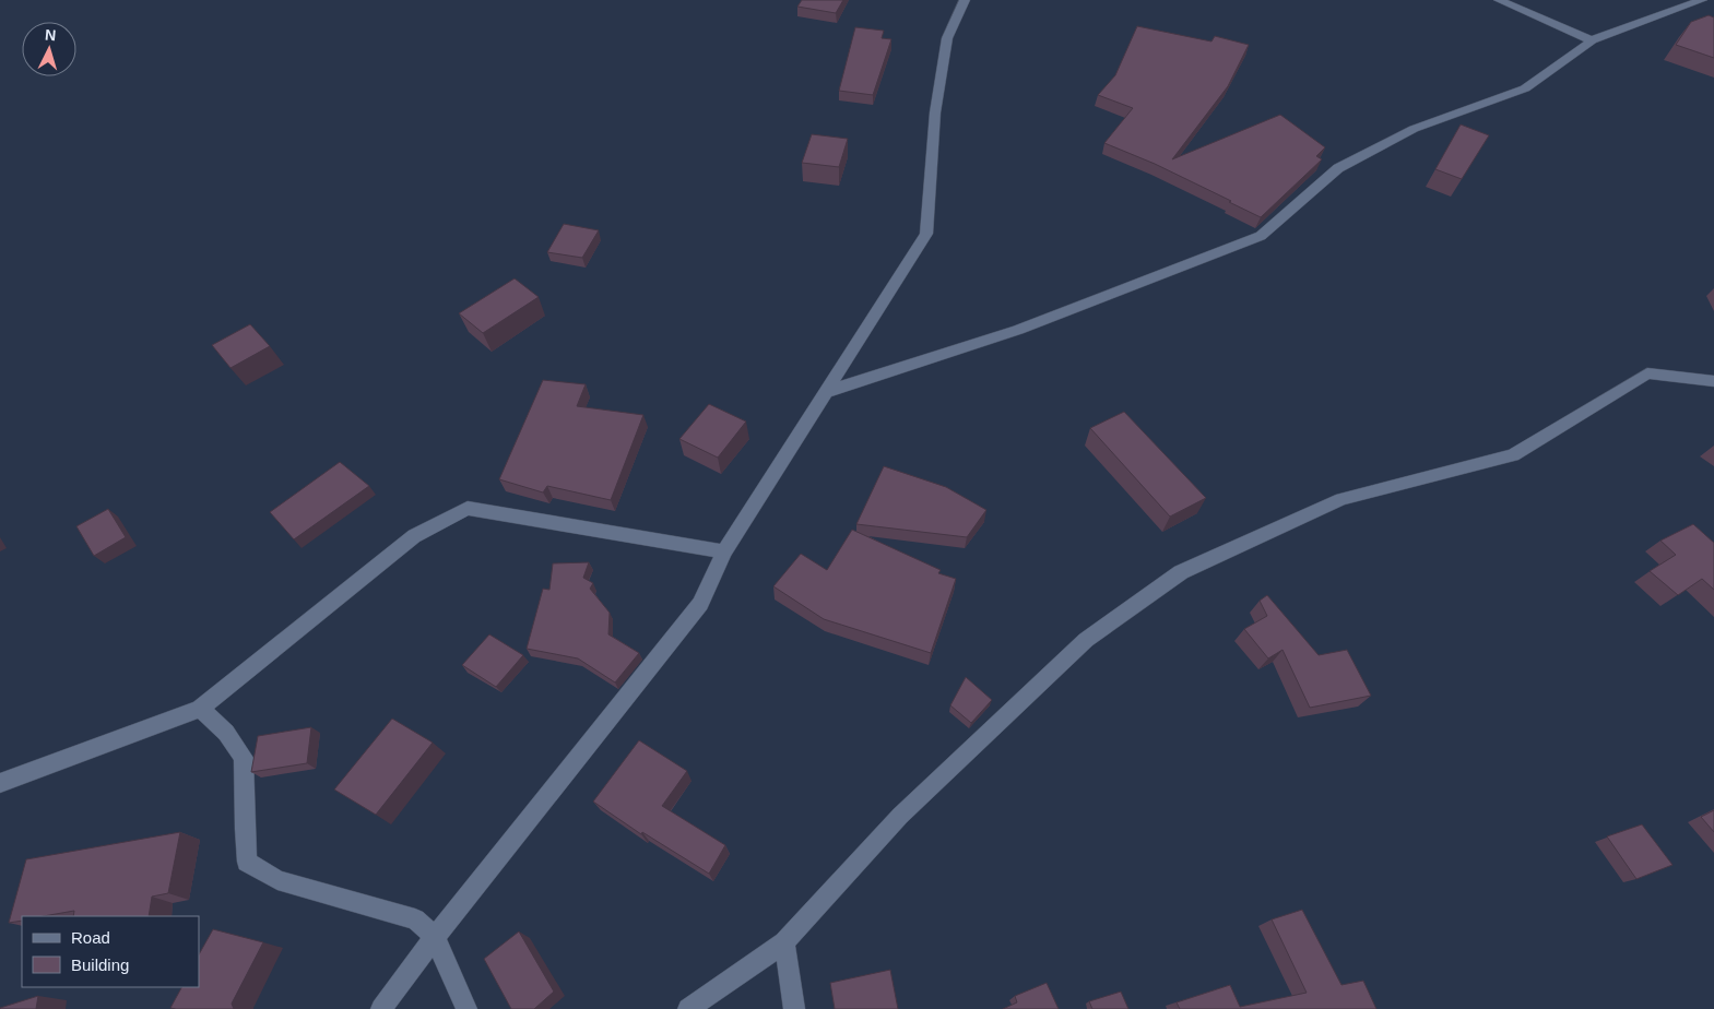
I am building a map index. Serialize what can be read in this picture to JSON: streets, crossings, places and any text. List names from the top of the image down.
{
  "legend": ["Road", "Building"],
  "north": "top"
}
